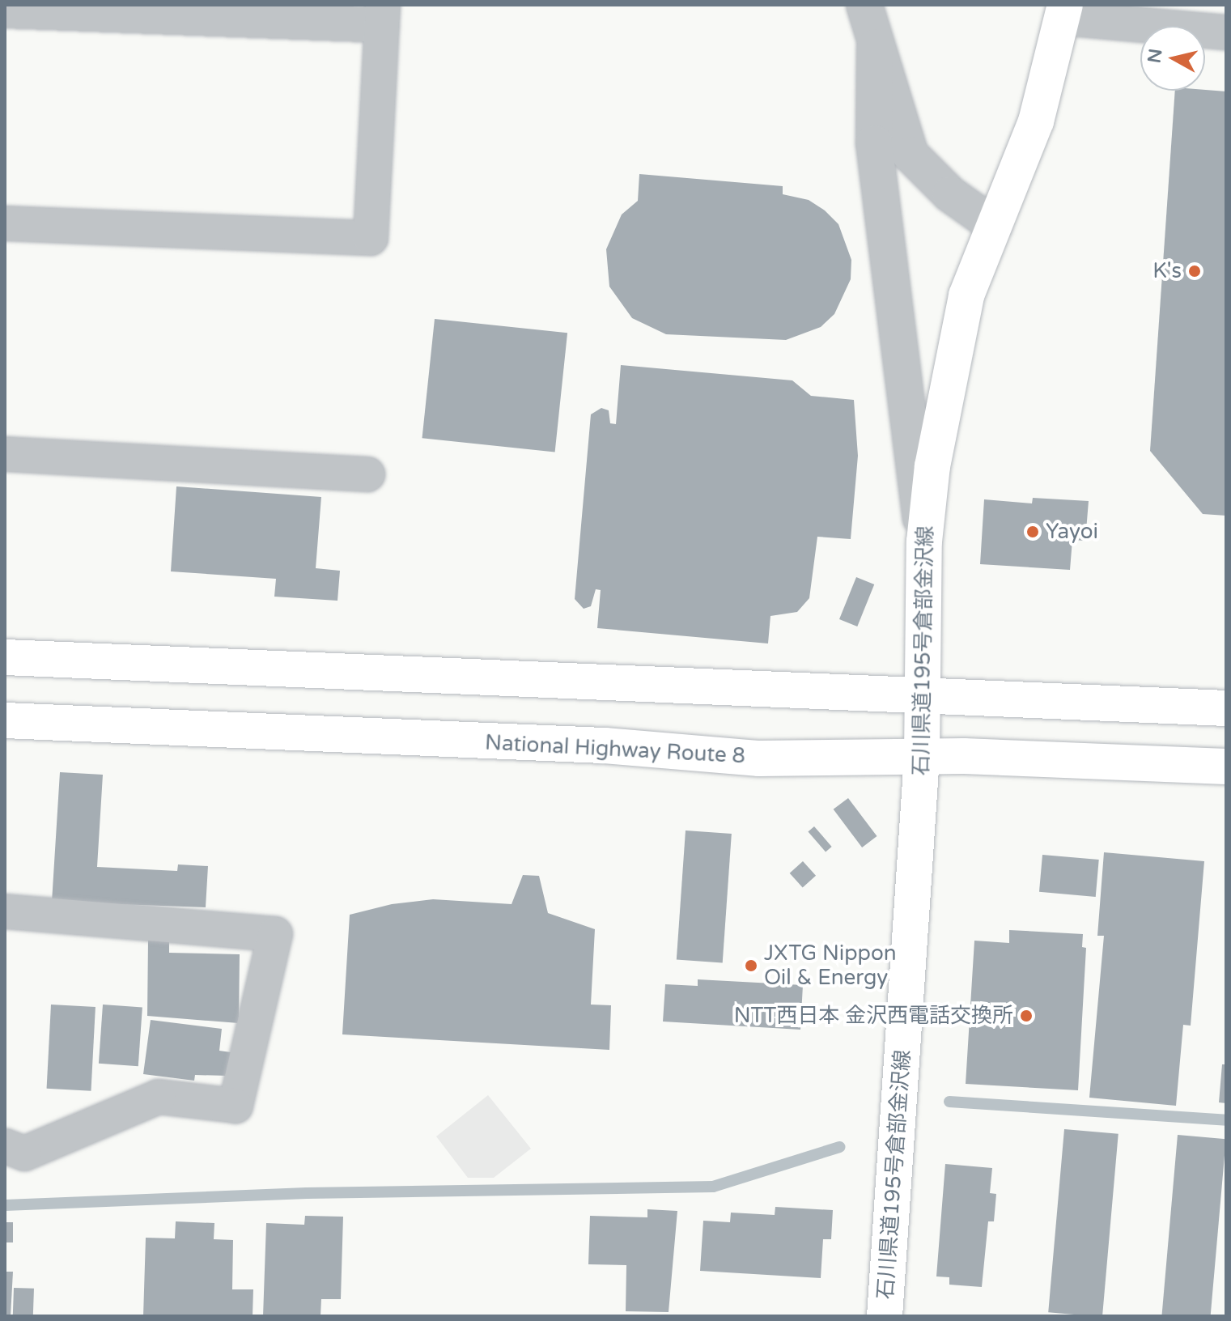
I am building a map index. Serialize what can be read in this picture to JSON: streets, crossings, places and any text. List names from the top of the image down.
{
  "streets": {
    "main road": ["石川県道195号倉部金沢線", "National Highway Route 8"]
  },
  "crossings": [
    ["石川県道195号倉部金沢線", "National Highway Route 8"]
  ],
  "places": [
    "K's",
    "Yayoi",
    "JXTG Nippon Oil & Energy",
    "NTT西日本 金沢西電話交換所"
  ],
  "north": "left"
}
